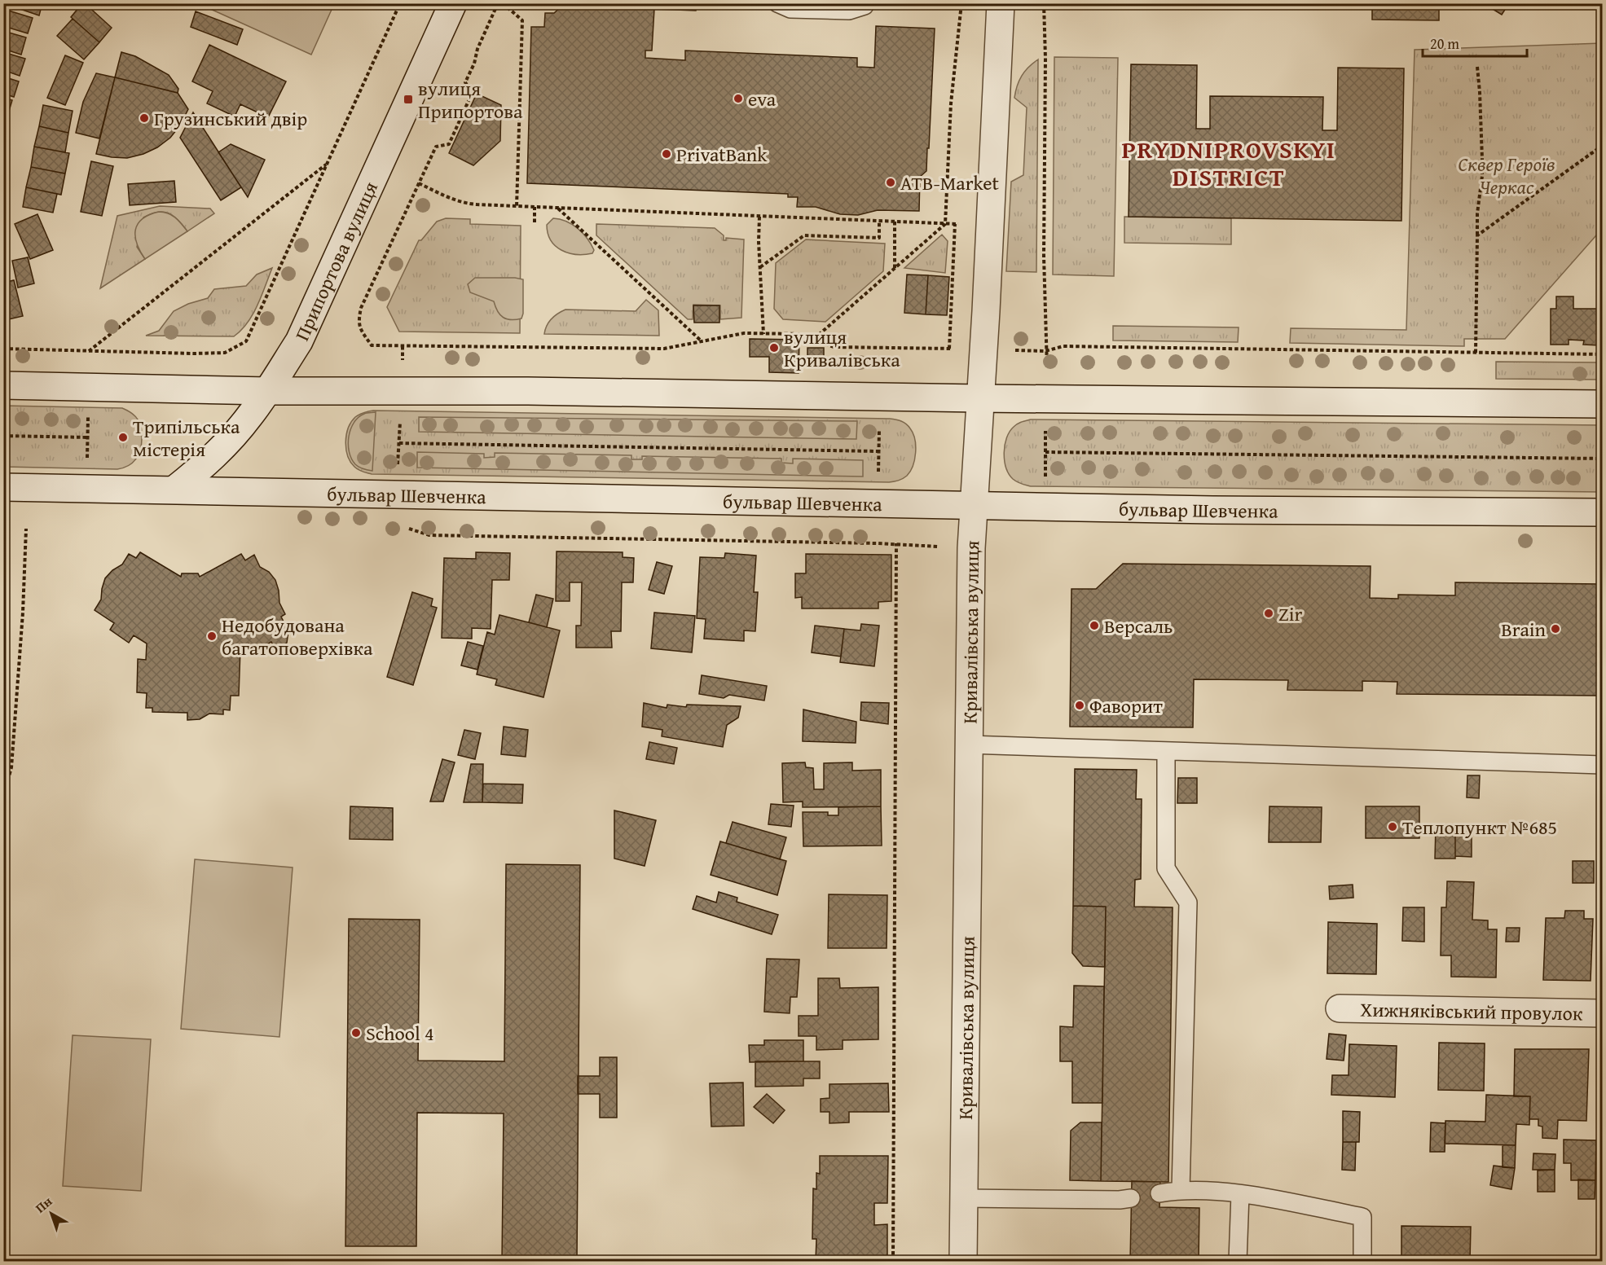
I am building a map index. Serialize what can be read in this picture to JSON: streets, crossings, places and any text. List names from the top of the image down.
{
  "streets": {
    "main road": [
      "Припортова вулиця",
      "бульвар Шевченка",
      "Кривалівська вулиця",
      "Хижняківський провулок"
    ]
  },
  "crossings": [
    ["Припортова вулиця", "бульвар Шевченка"],
    ["бульвар Шевченка", "Кривалівська вулиця"]
  ],
  "districts": ["PRYDNIPROVSKYI DISTRICT"],
  "parks": ["Сквер Героїв Черкас"],
  "places": {
    "other": [
      "eva",
      "Грузинський двір",
      "PrivatBank",
      "ATB-Market",
      "вулиця Кривалівська",
      "Трипільська містерія",
      "Zir",
      "Версаль",
      "Brain",
      "Недобудована багатоповерхівка",
      "Фаворит",
      "Теплопункт №685",
      "School 4"
    ],
    "transit": ["вулиця Припортова"]
  },
  "scale_bar": "20 m",
  "north": "top left"
}
